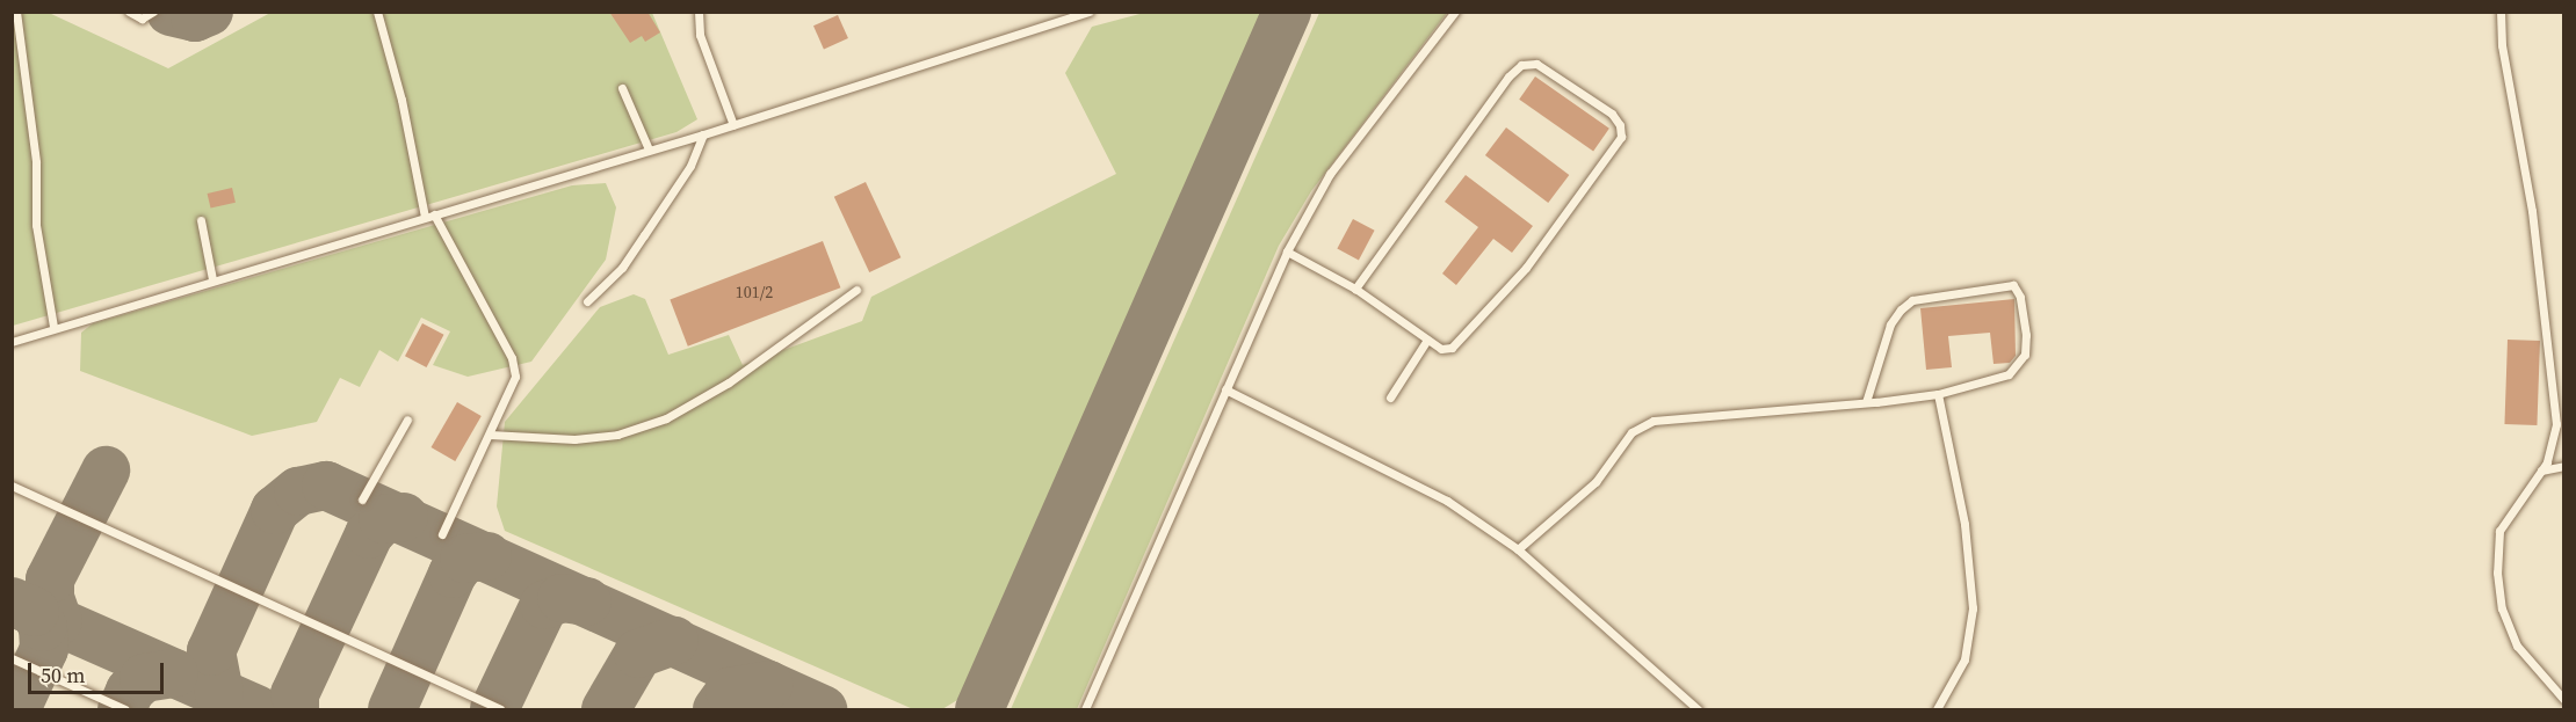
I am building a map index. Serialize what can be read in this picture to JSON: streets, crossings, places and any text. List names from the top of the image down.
{
  "house_numbers": ["101/2"],
  "scale_bar": "50 m"
}
